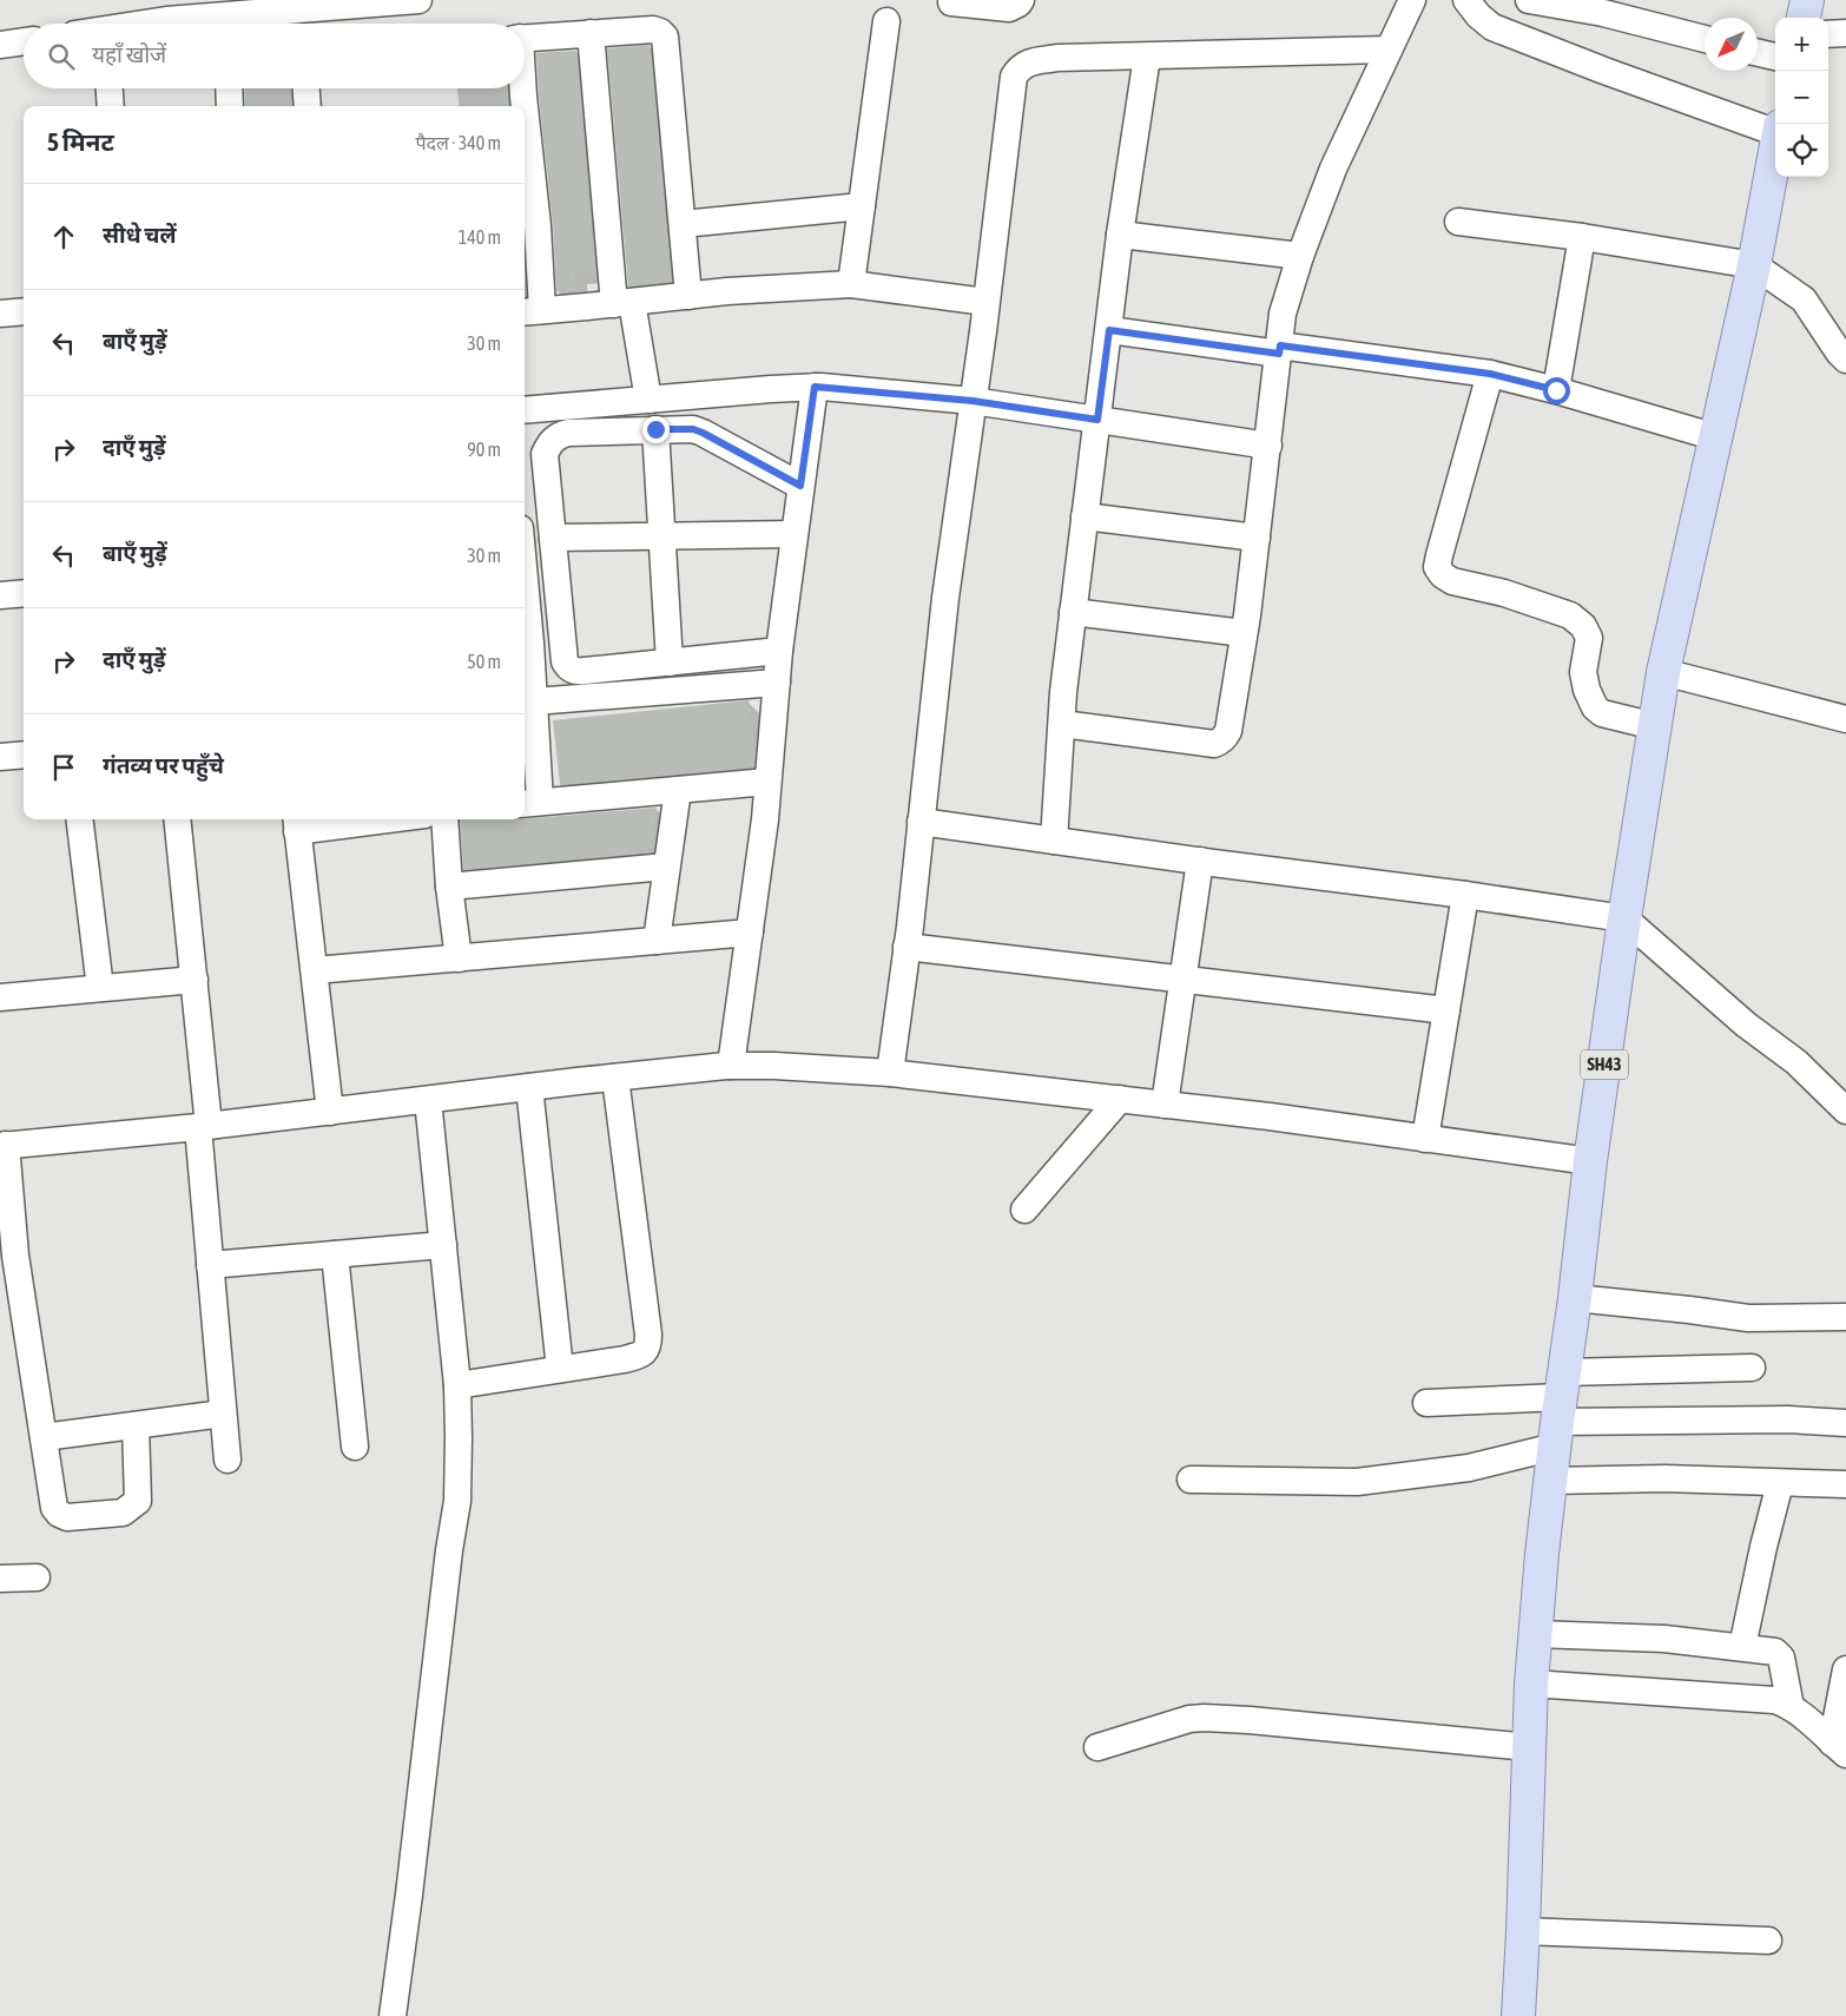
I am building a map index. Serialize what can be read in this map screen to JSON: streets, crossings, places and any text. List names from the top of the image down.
{
  "streets": {
    "main road": ["SH43"]
  },
  "north": "bottom left",
  "page": {
    "map_buttons": ["+", "−"],
    "search": "यहाँ खोजें",
    "heading": ["5 मिनट", "पैदल · 340 m"],
    "list": [
      ["सीधे चलें", "140 m"],
      ["बाएँ मुड़ें", "30 m"],
      ["दाएँ मुड़ें", "90 m"],
      ["बाएँ मुड़ें", "30 m"],
      ["दाएँ मुड़ें", "50 m"],
      "गंतव्य पर पहुँचे"
    ]
  }
}
